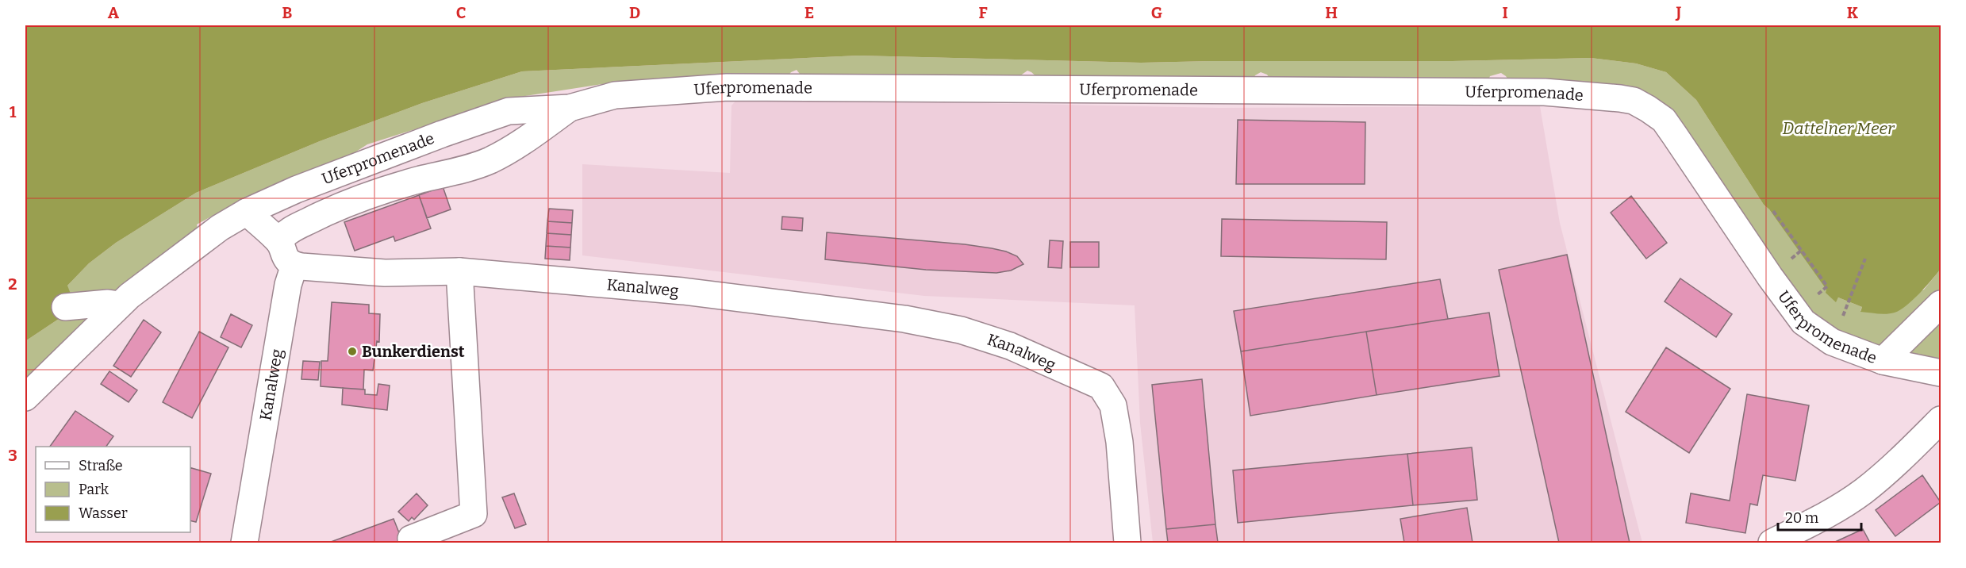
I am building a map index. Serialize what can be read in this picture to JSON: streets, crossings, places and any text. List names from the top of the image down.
{
  "streets": {
    "street": ["Uferpromenade", "Kanalweg"]
  },
  "water": ["Dattelner Meer"],
  "places": ["Bunkerdienst"],
  "legend": ["Straße", "Park", "Wasser"],
  "scale_bar": "20 m",
  "grid": {
    "columns": [
      "A",
      "B",
      "C",
      "D",
      "E",
      "F",
      "G",
      "H",
      "I",
      "J",
      "K"
    ],
    "rows": ["1", "2", "3"]
  }
}
